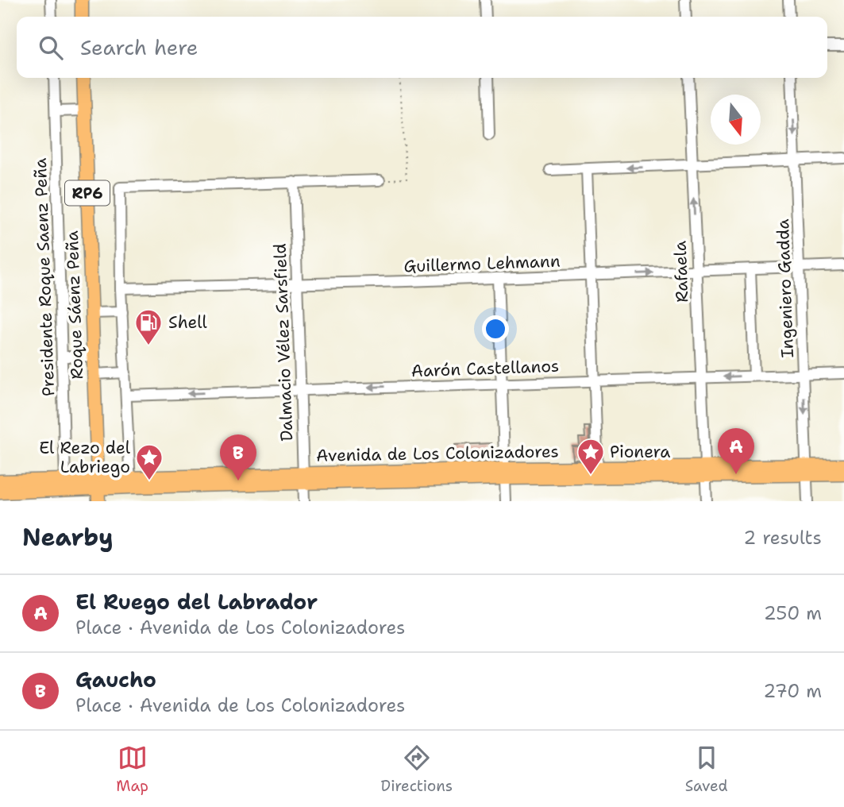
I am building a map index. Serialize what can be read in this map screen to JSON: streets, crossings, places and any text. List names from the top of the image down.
{
  "streets": {
    "main road": ["RP6", "Roque Sáenz Peña", "Avenida de Los Colonizadores"],
    "street": [
      "Guillermo Lehmann",
      "Rafaela",
      "Presidente Roque Saenz Peña",
      "Ingeniero Gadda",
      "Dalmacio Vélez Sarsfield",
      "Aarón Castellanos"
    ]
  },
  "crossings": [
    ["Guillermo Lehmann", "Rafaela"],
    ["Guillermo Lehmann", "Ingeniero Gadda"],
    ["Guillermo Lehmann", "Dalmacio Vélez Sarsfield"],
    ["Rafaela", "Aarón Castellanos"],
    ["Rafaela", "Avenida de Los Colonizadores"],
    ["Ingeniero Gadda", "Aarón Castellanos"],
    ["Ingeniero Gadda", "Avenida de Los Colonizadores"],
    ["Roque Sáenz Peña", "Avenida de Los Colonizadores"],
    ["Dalmacio Vélez Sarsfield", "Aarón Castellanos"],
    ["Dalmacio Vélez Sarsfield", "Avenida de Los Colonizadores"]
  ],
  "one_way": ["Ingeniero Gadda", "Aarón Castellanos"],
  "places": {
    "fuel station": ["Shell"],
    "place": ["Pionera", "El Rezo del Labriego"]
  },
  "north": "bottom",
  "page": {
    "search": "Search here",
    "pins": ["A", "B"],
    "heading": ["Nearby", "2 results"],
    "list": [
      {
        "mark": "A",
        "name": "El Ruego del Labrador",
        "note": "Place · Avenida de Los Colonizadores",
        "value": "250 m"
      },
      {
        "mark": "B",
        "name": "Gaucho",
        "note": "Place · Avenida de Los Colonizadores",
        "value": "270 m"
      }
    ],
    "nav": ["Map", "Directions", "Saved"]
  }
}
